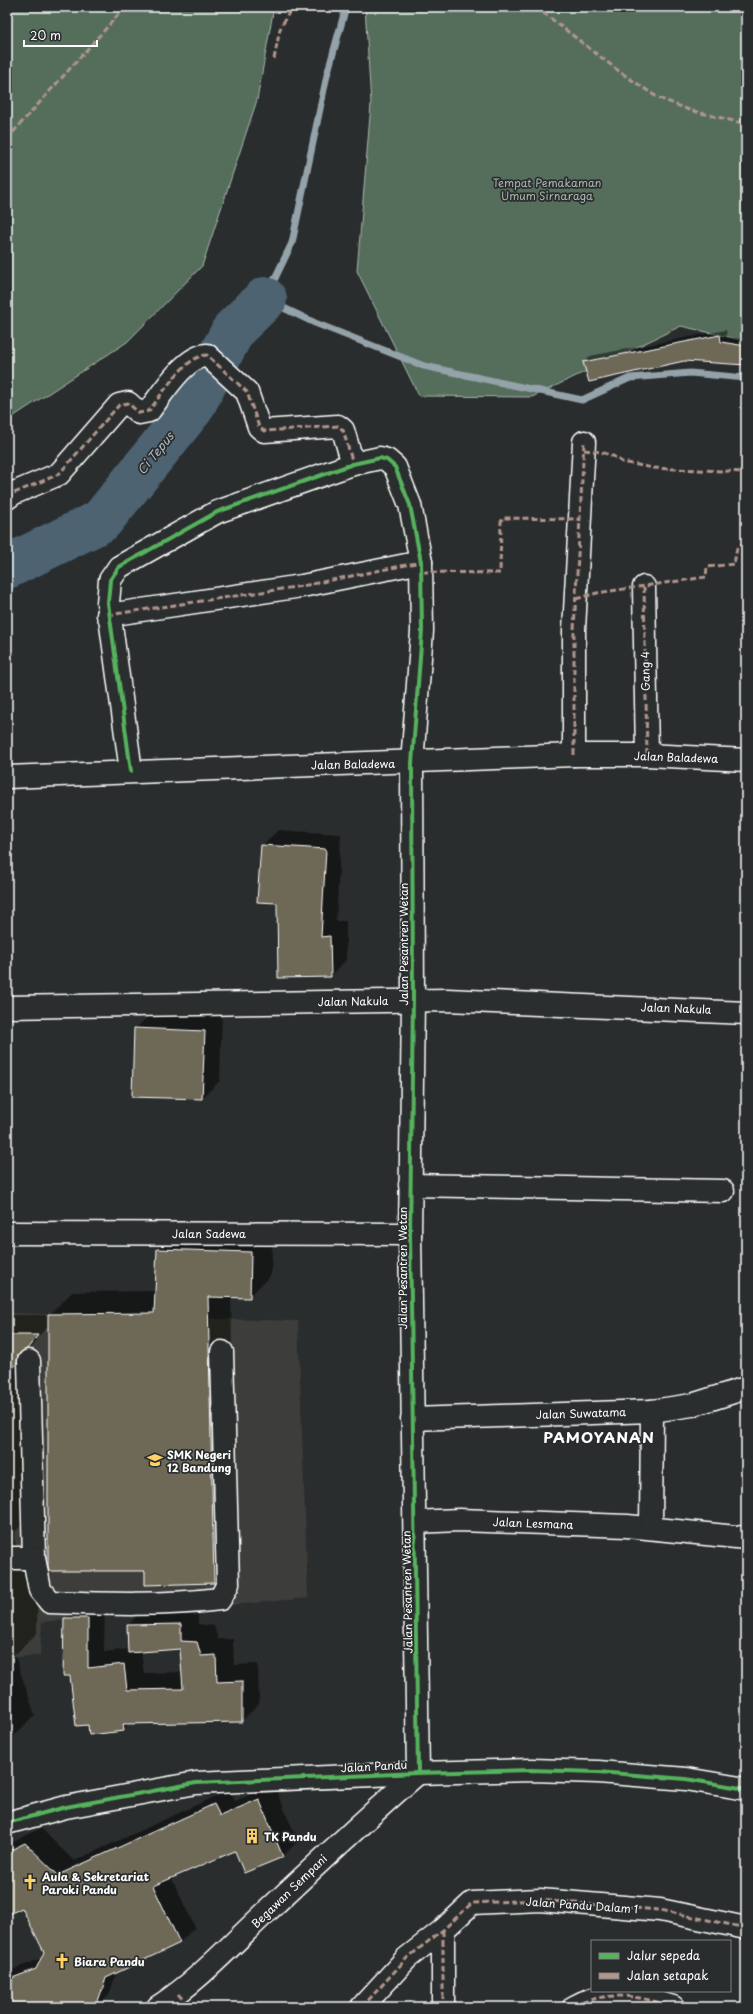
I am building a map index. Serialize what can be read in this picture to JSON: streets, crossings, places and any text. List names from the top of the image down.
{
  "streets": {
    "street": [
      "Gang 4",
      "Jalan Baladewa",
      "Jalan Pesantren Wetan",
      "Jalan Nakula",
      "Jalan Sadewa",
      "Jalan Suwatama",
      "Jalan Lesmana",
      "Jalan Pandu",
      "Begawan Sempani",
      "Jalan Pandu Dalam 1"
    ]
  },
  "crossings": [
    ["Gang 4", "Jalan Baladewa"],
    ["Jalan Baladewa", "Jalan Pesantren Wetan"],
    ["Jalan Pesantren Wetan", "Jalan Nakula"],
    ["Jalan Pesantren Wetan", "Jalan Sadewa"],
    ["Jalan Pesantren Wetan", "Jalan Suwatama"],
    ["Jalan Pesantren Wetan", "Jalan Lesmana"],
    ["Jalan Pesantren Wetan", "Jalan Pandu"],
    ["Jalan Pesantren Wetan", "Begawan Sempani"],
    ["Jalan Pandu", "Begawan Sempani"]
  ],
  "districts": ["PAMOYANAN"],
  "water": ["Ci Tepus"],
  "parks": ["Tempat Pemakaman Umum Sirnaraga"],
  "places": {
    "school or university": ["SMK Negeri 12 Bandung"],
    "building": ["TK Pandu"],
    "church": ["Aula & Sekretariat Paroki Pandu", "Biara Pandu"]
  },
  "legend": ["Jalur sepeda", "Jalan setapak"],
  "scale_bar": "20 m"
}
